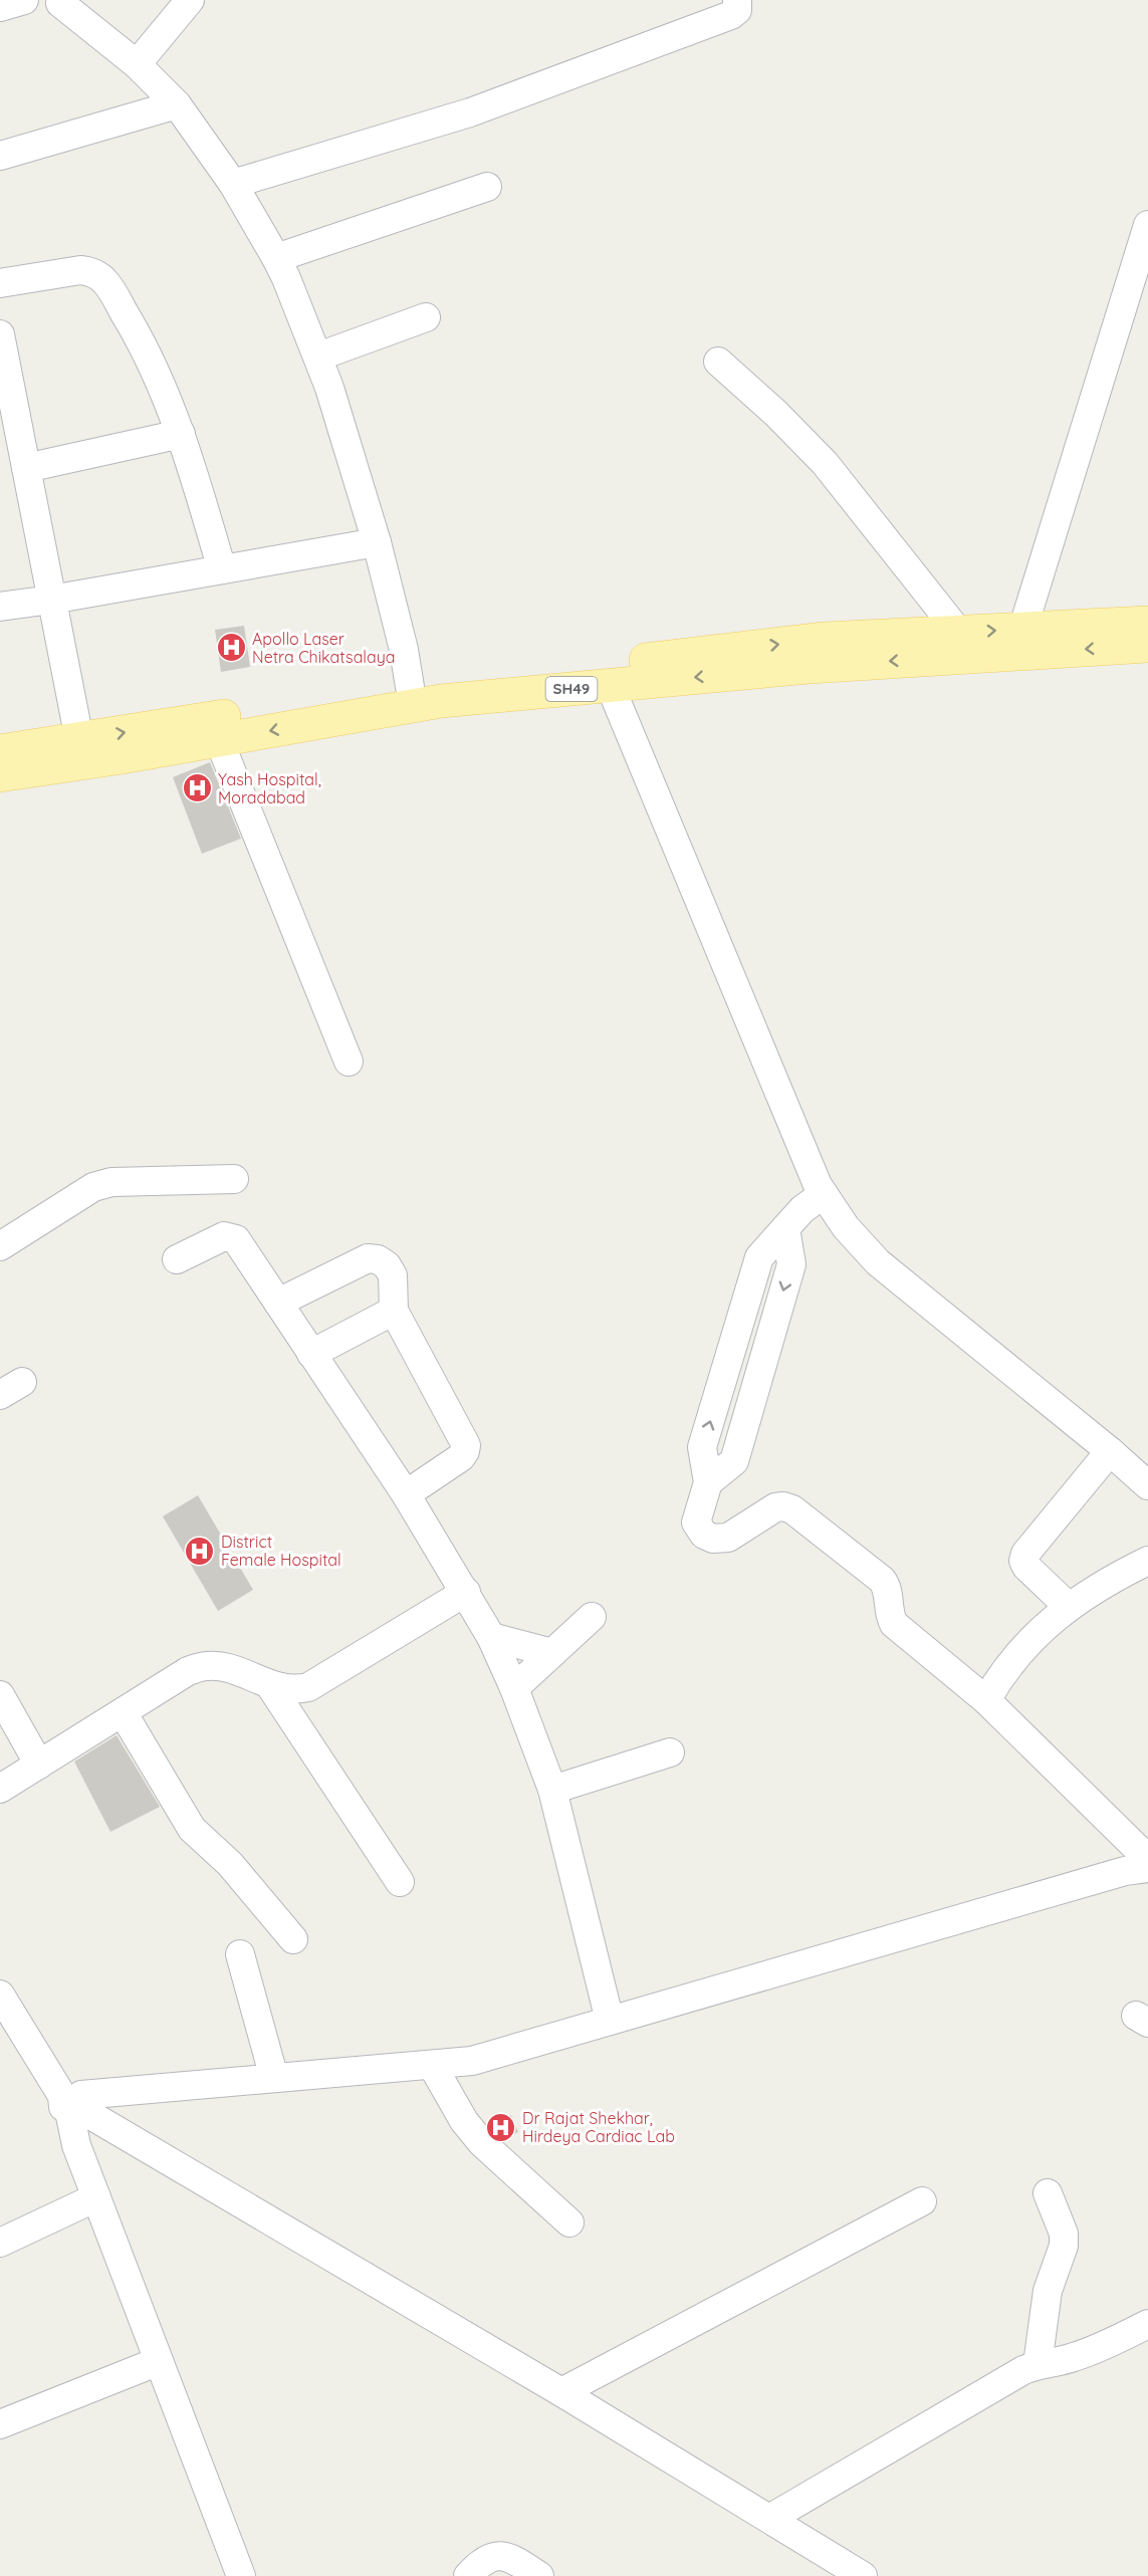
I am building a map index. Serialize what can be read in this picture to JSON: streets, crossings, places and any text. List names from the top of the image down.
{
  "streets": {
    "main road": ["SH49"]
  },
  "places": {
    "hospital": [
      "Apollo Laser Netra Chikatsalaya",
      "Yash Hospital, Moradabad",
      "District Female Hospital",
      "Dr Rajat Shekhar, Hirdeya Cardiac Lab"
    ]
  }
}
